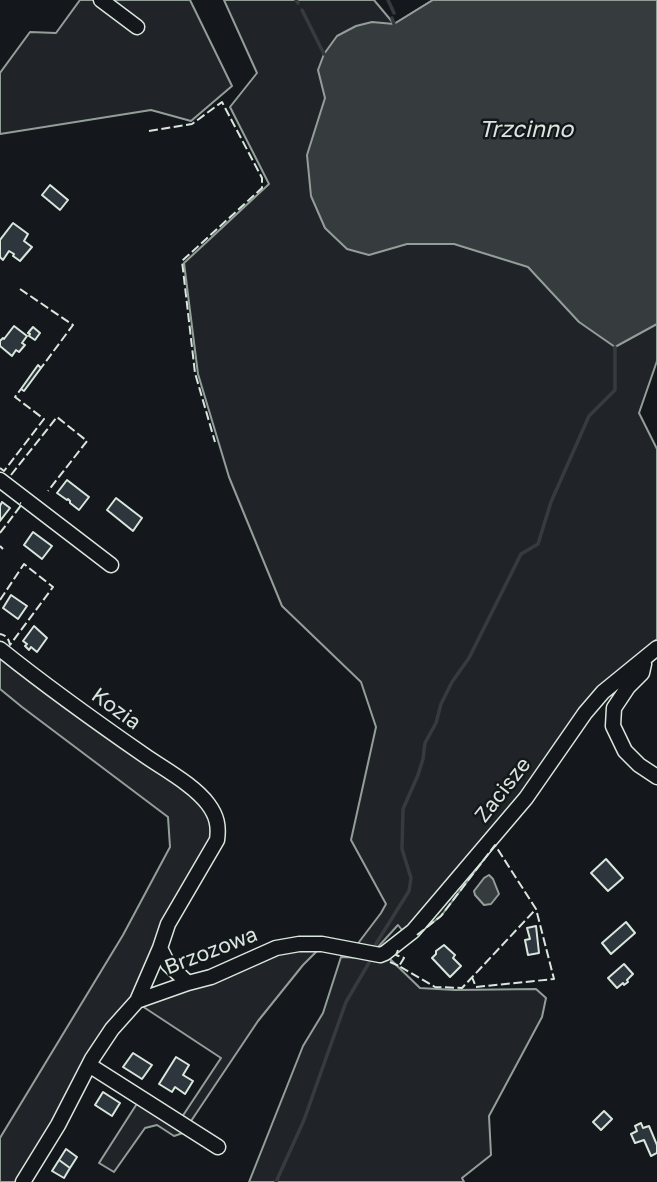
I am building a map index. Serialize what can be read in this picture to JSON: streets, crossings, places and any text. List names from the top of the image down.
{
  "streets": {
    "street": ["Kozia", "Zacisze", "Brzozowa"]
  },
  "crossings": [
    ["Zacisze", "Brzozowa"]
  ],
  "water": ["Trzcinno"]
}
